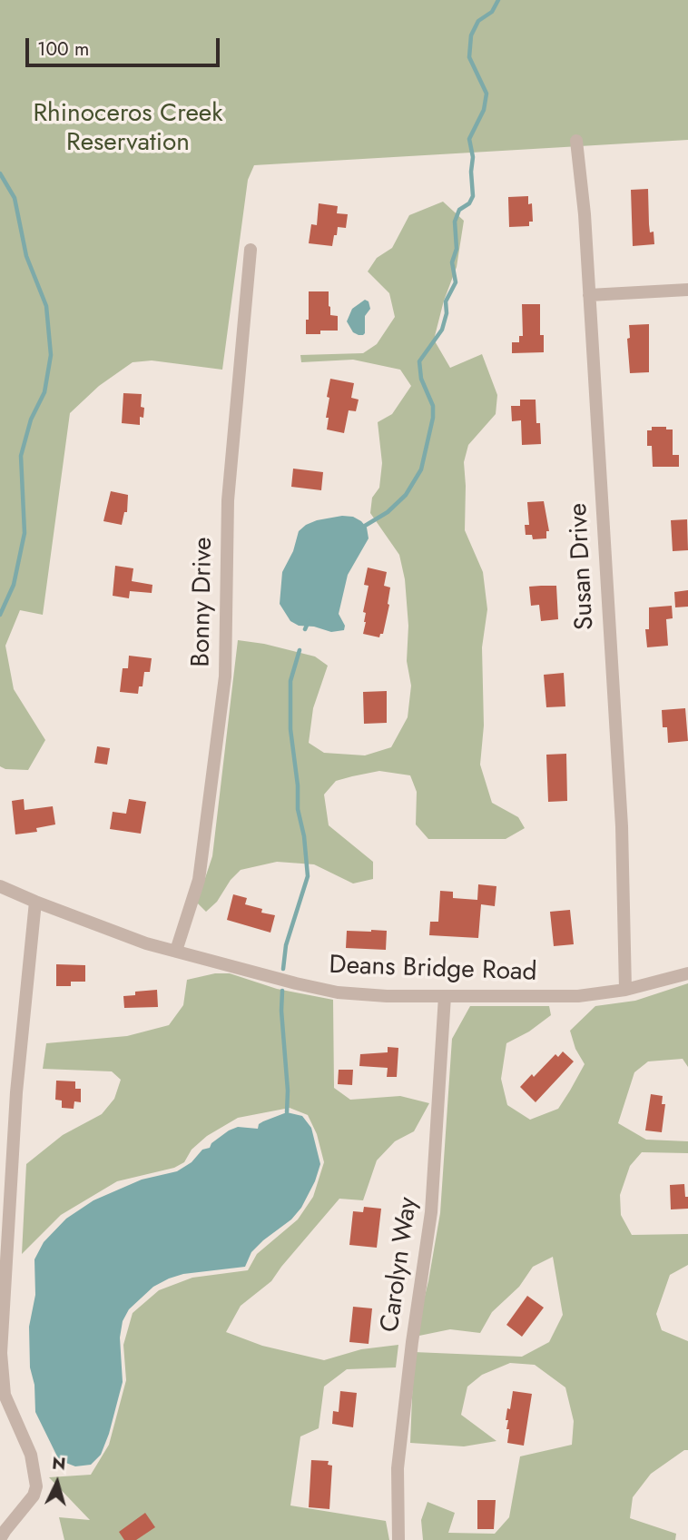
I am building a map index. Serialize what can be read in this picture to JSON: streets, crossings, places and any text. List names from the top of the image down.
{
  "streets": {
    "street": [
      "Susan Drive",
      "Bonny Drive",
      "Deans Bridge Road",
      "Carolyn Way"
    ]
  },
  "crossings": [
    ["Susan Drive", "Deans Bridge Road"],
    ["Bonny Drive", "Deans Bridge Road"],
    ["Deans Bridge Road", "Carolyn Way"]
  ],
  "parks": ["Rhinoceros Creek Reservation"],
  "scale_bar": "100 m",
  "north": "top"
}
